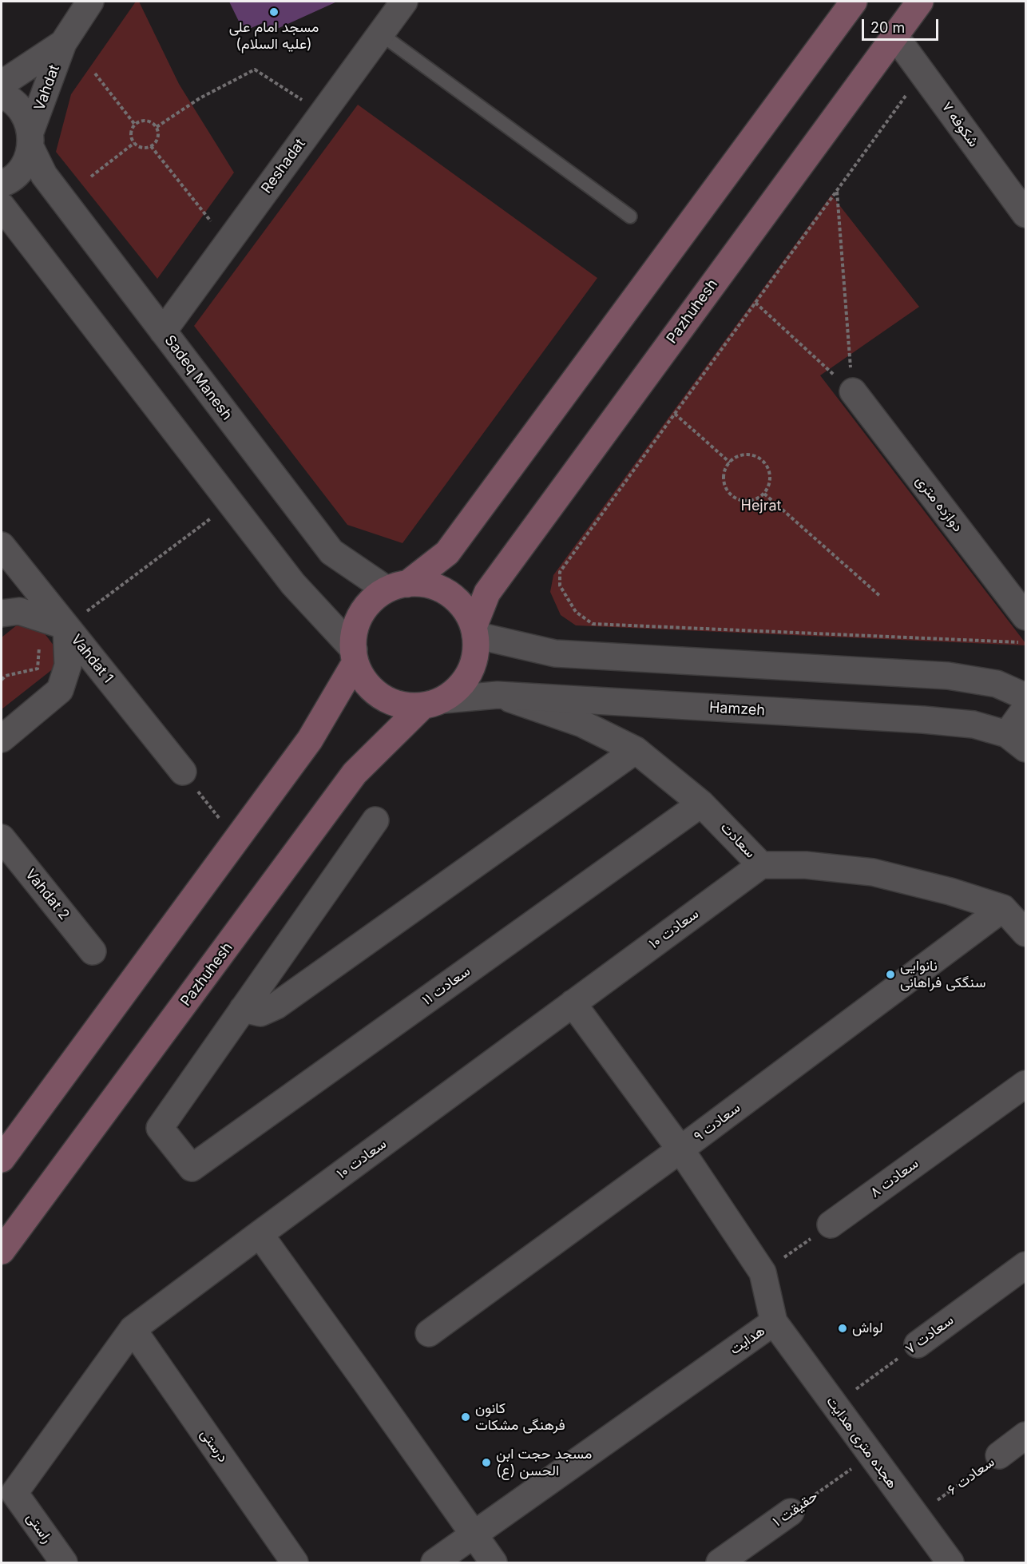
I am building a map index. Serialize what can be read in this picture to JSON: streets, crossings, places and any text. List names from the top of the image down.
{
  "streets": {
    "main road": ["Pazhuhesh"],
    "street": [
      "Vahdat",
      "شکوفه ۷",
      "Reshadat",
      "Sadeq Manesh",
      "دوازده متری",
      "Vahdat 1",
      "Hamzeh",
      "سعادت",
      "Vahdat 2",
      "سعادت ۱۰",
      "سعادت ۱۱",
      "سعادت ۹",
      "سعادت ۸",
      "سعادت ۷",
      "هدایت",
      "هجده متری هدایت",
      "درستی",
      "سعادت ۶",
      "حقیقت ۱",
      "راستی"
    ]
  },
  "crossings": [
    ["Vahdat", "Sadeq Manesh"],
    ["شکوفه ۷", "Pazhuhesh"],
    ["Reshadat", "Sadeq Manesh"],
    ["Pazhuhesh", "Sadeq Manesh"],
    ["Pazhuhesh", "Hamzeh"],
    ["Sadeq Manesh", "Hamzeh"],
    ["Hamzeh", "سعادت"],
    ["سعادت", "سعادت ۱۰"],
    ["سعادت", "سعادت ۱۱"],
    ["سعادت", "سعادت ۹"],
    ["سعادت ۱۰", "هدایت"],
    ["سعادت ۱۰", "درستی"],
    ["سعادت ۱۰", "راستی"],
    ["سعادت ۹", "هدایت"],
    ["سعادت ۷", "هجده متری هدایت"],
    ["هدایت", "هجده متری هدایت"],
    ["هجده متری هدایت", "سعادت ۶"],
    ["هجده متری هدایت", "حقیقت ۱"]
  ],
  "parks": ["Hejrat"],
  "places": [
    "مسجد امام علی (علیه السلام)",
    "نانوایی سنگکی فراهانی",
    "لواش",
    "کانون فرهنگی مشکات",
    "مسجد حجت ابن الحسن (ع)"
  ],
  "scale_bar": "20 m"
}
